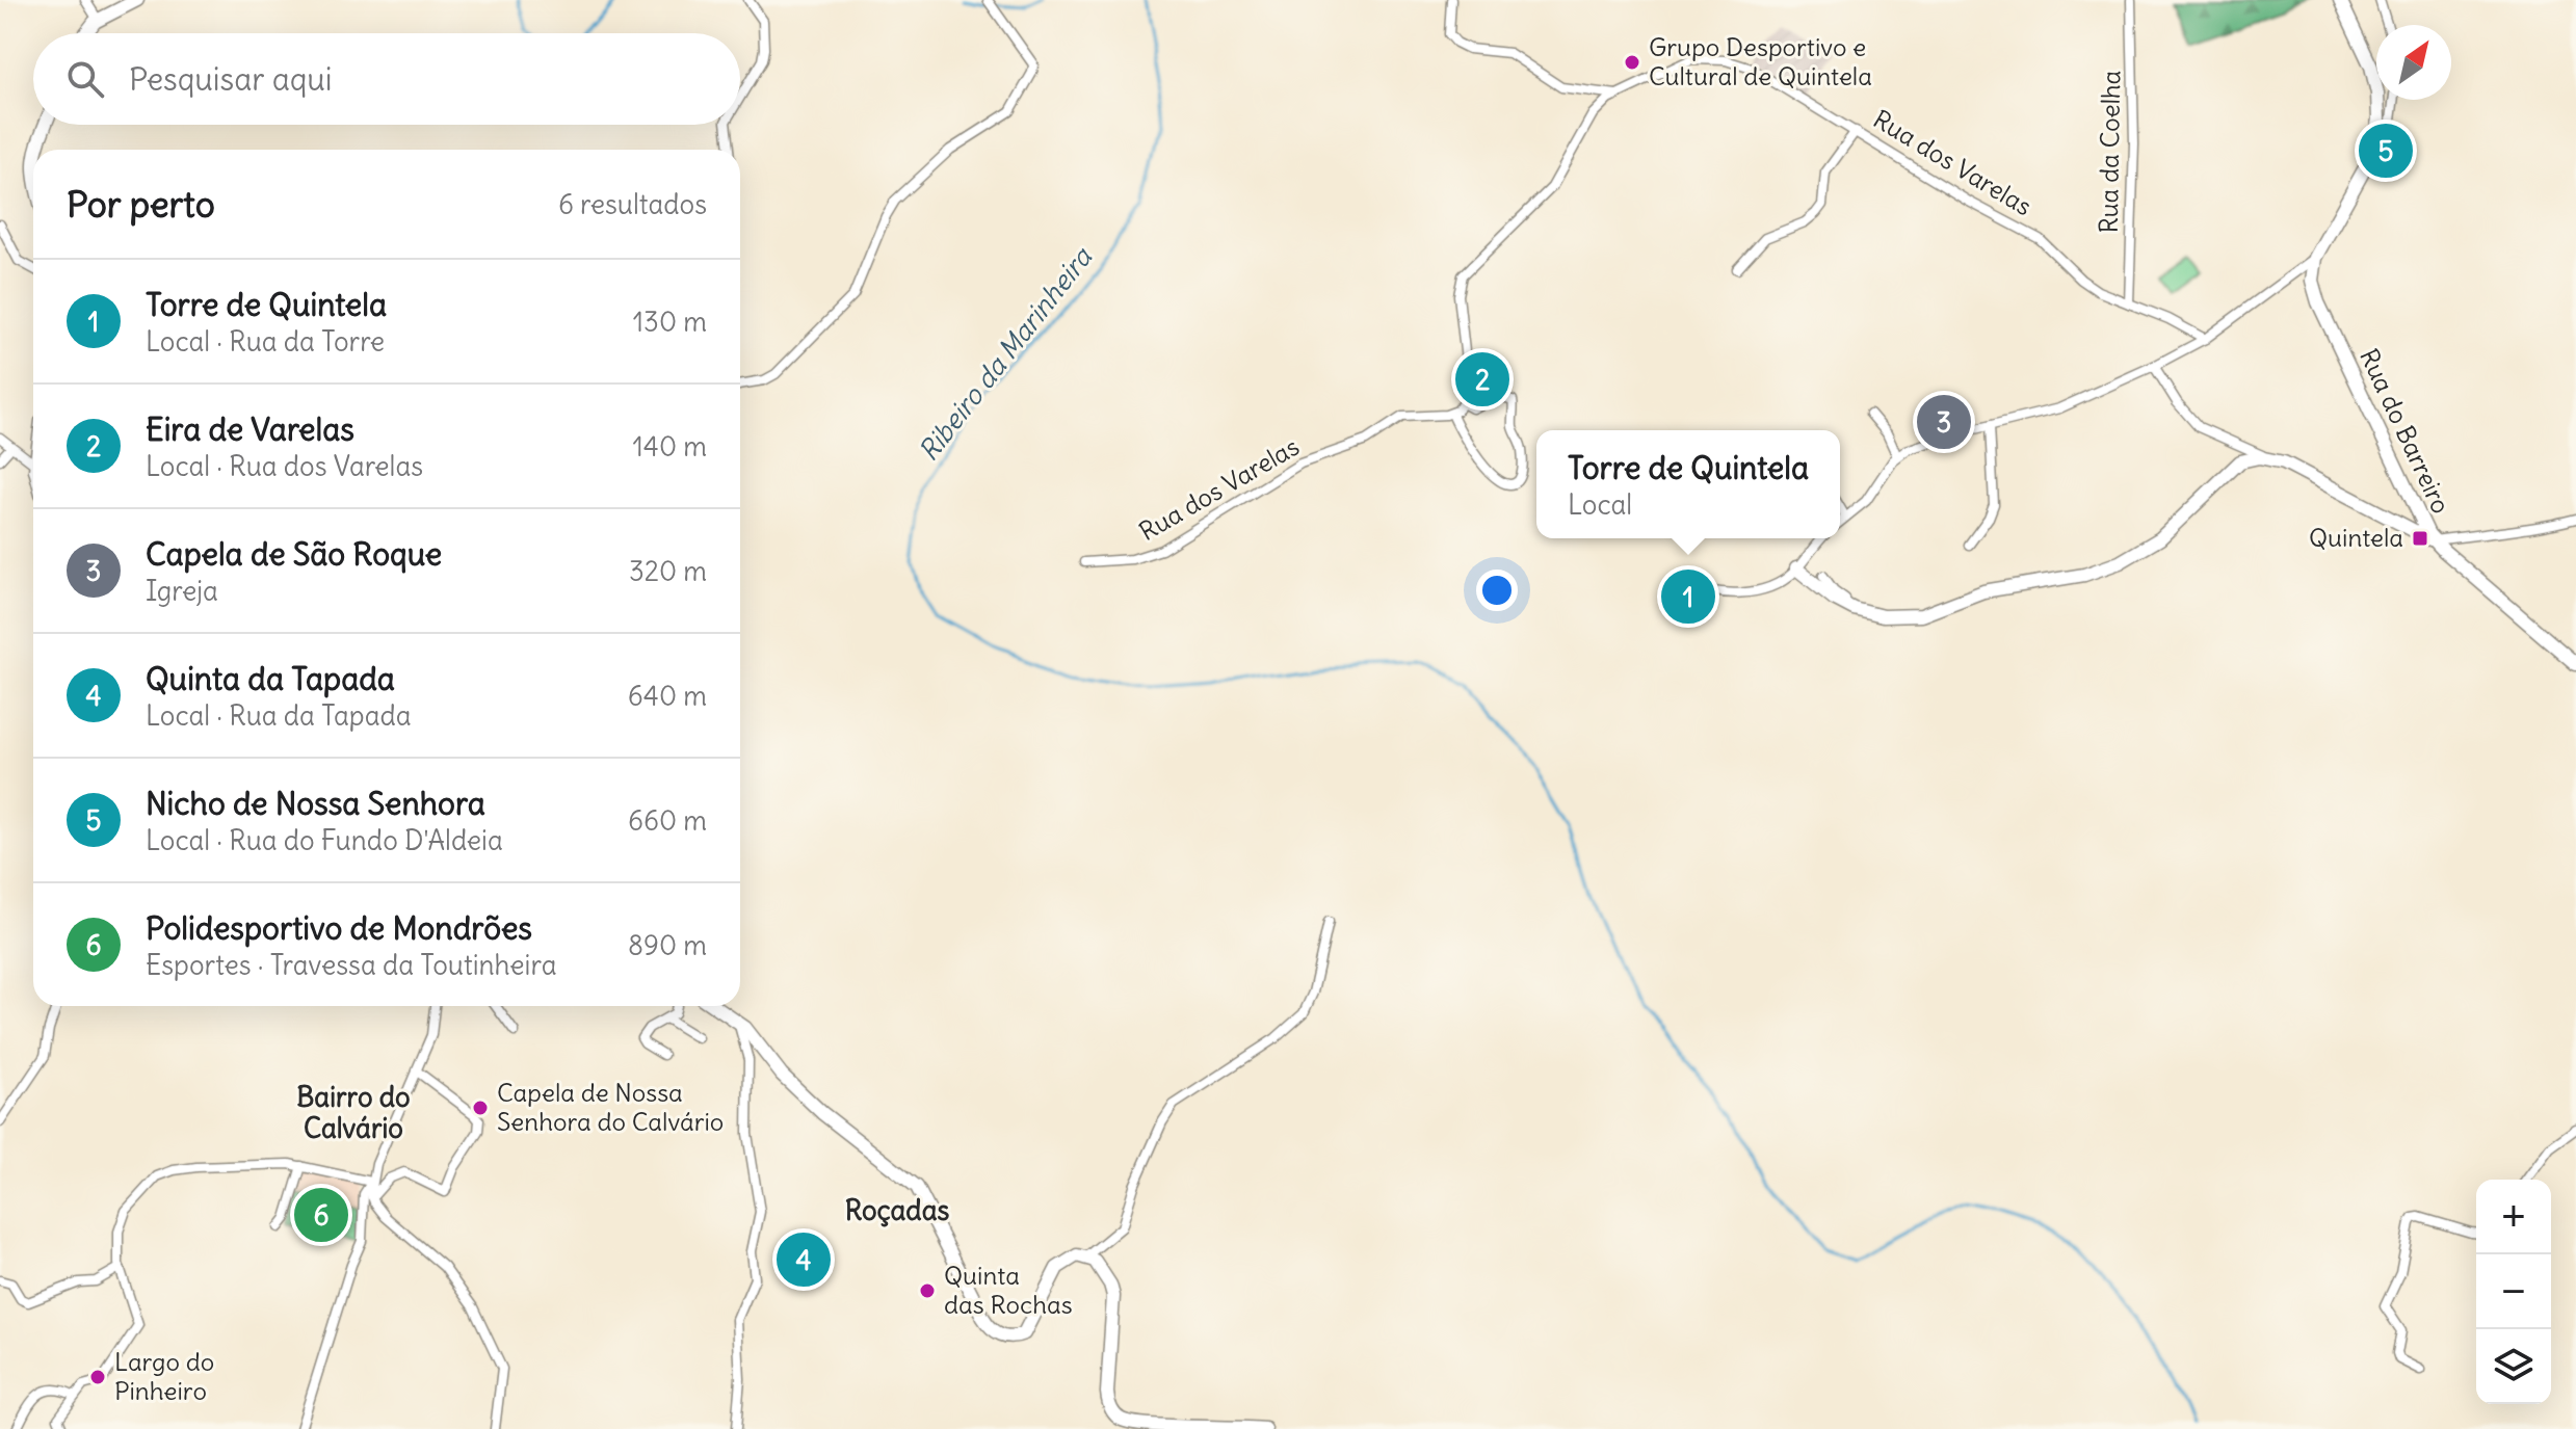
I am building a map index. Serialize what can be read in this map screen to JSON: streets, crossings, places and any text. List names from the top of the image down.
{
  "streets": {
    "street": ["Rua da Coelha", "Rua dos Varelas", "Rua do Barreiro"]
  },
  "crossings": [
    ["Rua da Coelha", "Rua dos Varelas"]
  ],
  "districts": ["Bairro do Calvário", "Roçadas"],
  "water": ["Ribeiro da Marinheira"],
  "places": {
    "other": [
      "Grupo Desportivo e Cultural de Quintela",
      "Capela de Nossa Senhora do Calvário",
      "Quinta das Rochas",
      "Largo do Pinheiro"
    ],
    "transit": ["Quintela"]
  },
  "north": "top right",
  "page": {
    "search": "Pesquisar aqui",
    "pins": [
      "5",
      "2",
      "3",
      "1",
      "6",
      "4"
    ],
    "heading": ["Por perto", "6 resultados"],
    "list": [
      {
        "mark": "1",
        "name": "Torre de Quintela",
        "note": "Local · Rua da Torre",
        "value": "130 m"
      },
      {
        "mark": "2",
        "name": "Eira de Varelas",
        "note": "Local · Rua dos Varelas",
        "value": "140 m"
      },
      {
        "mark": "3",
        "name": "Capela de São Roque",
        "note": "Igreja",
        "value": "320 m"
      },
      {
        "mark": "4",
        "name": "Quinta da Tapada",
        "note": "Local · Rua da Tapada",
        "value": "640 m"
      },
      {
        "mark": "5",
        "name": "Nicho de Nossa Senhora",
        "note": "Local · Rua do Fundo D'Aldeia",
        "value": "660 m"
      },
      {
        "mark": "6",
        "name": "Polidesportivo de Mondrões",
        "note": "Esportes · Travessa da Toutinheira",
        "value": "890 m"
      }
    ],
    "popup": ["Torre de Quintela", "Local"],
    "map_buttons": ["+", "−"]
  }
}
